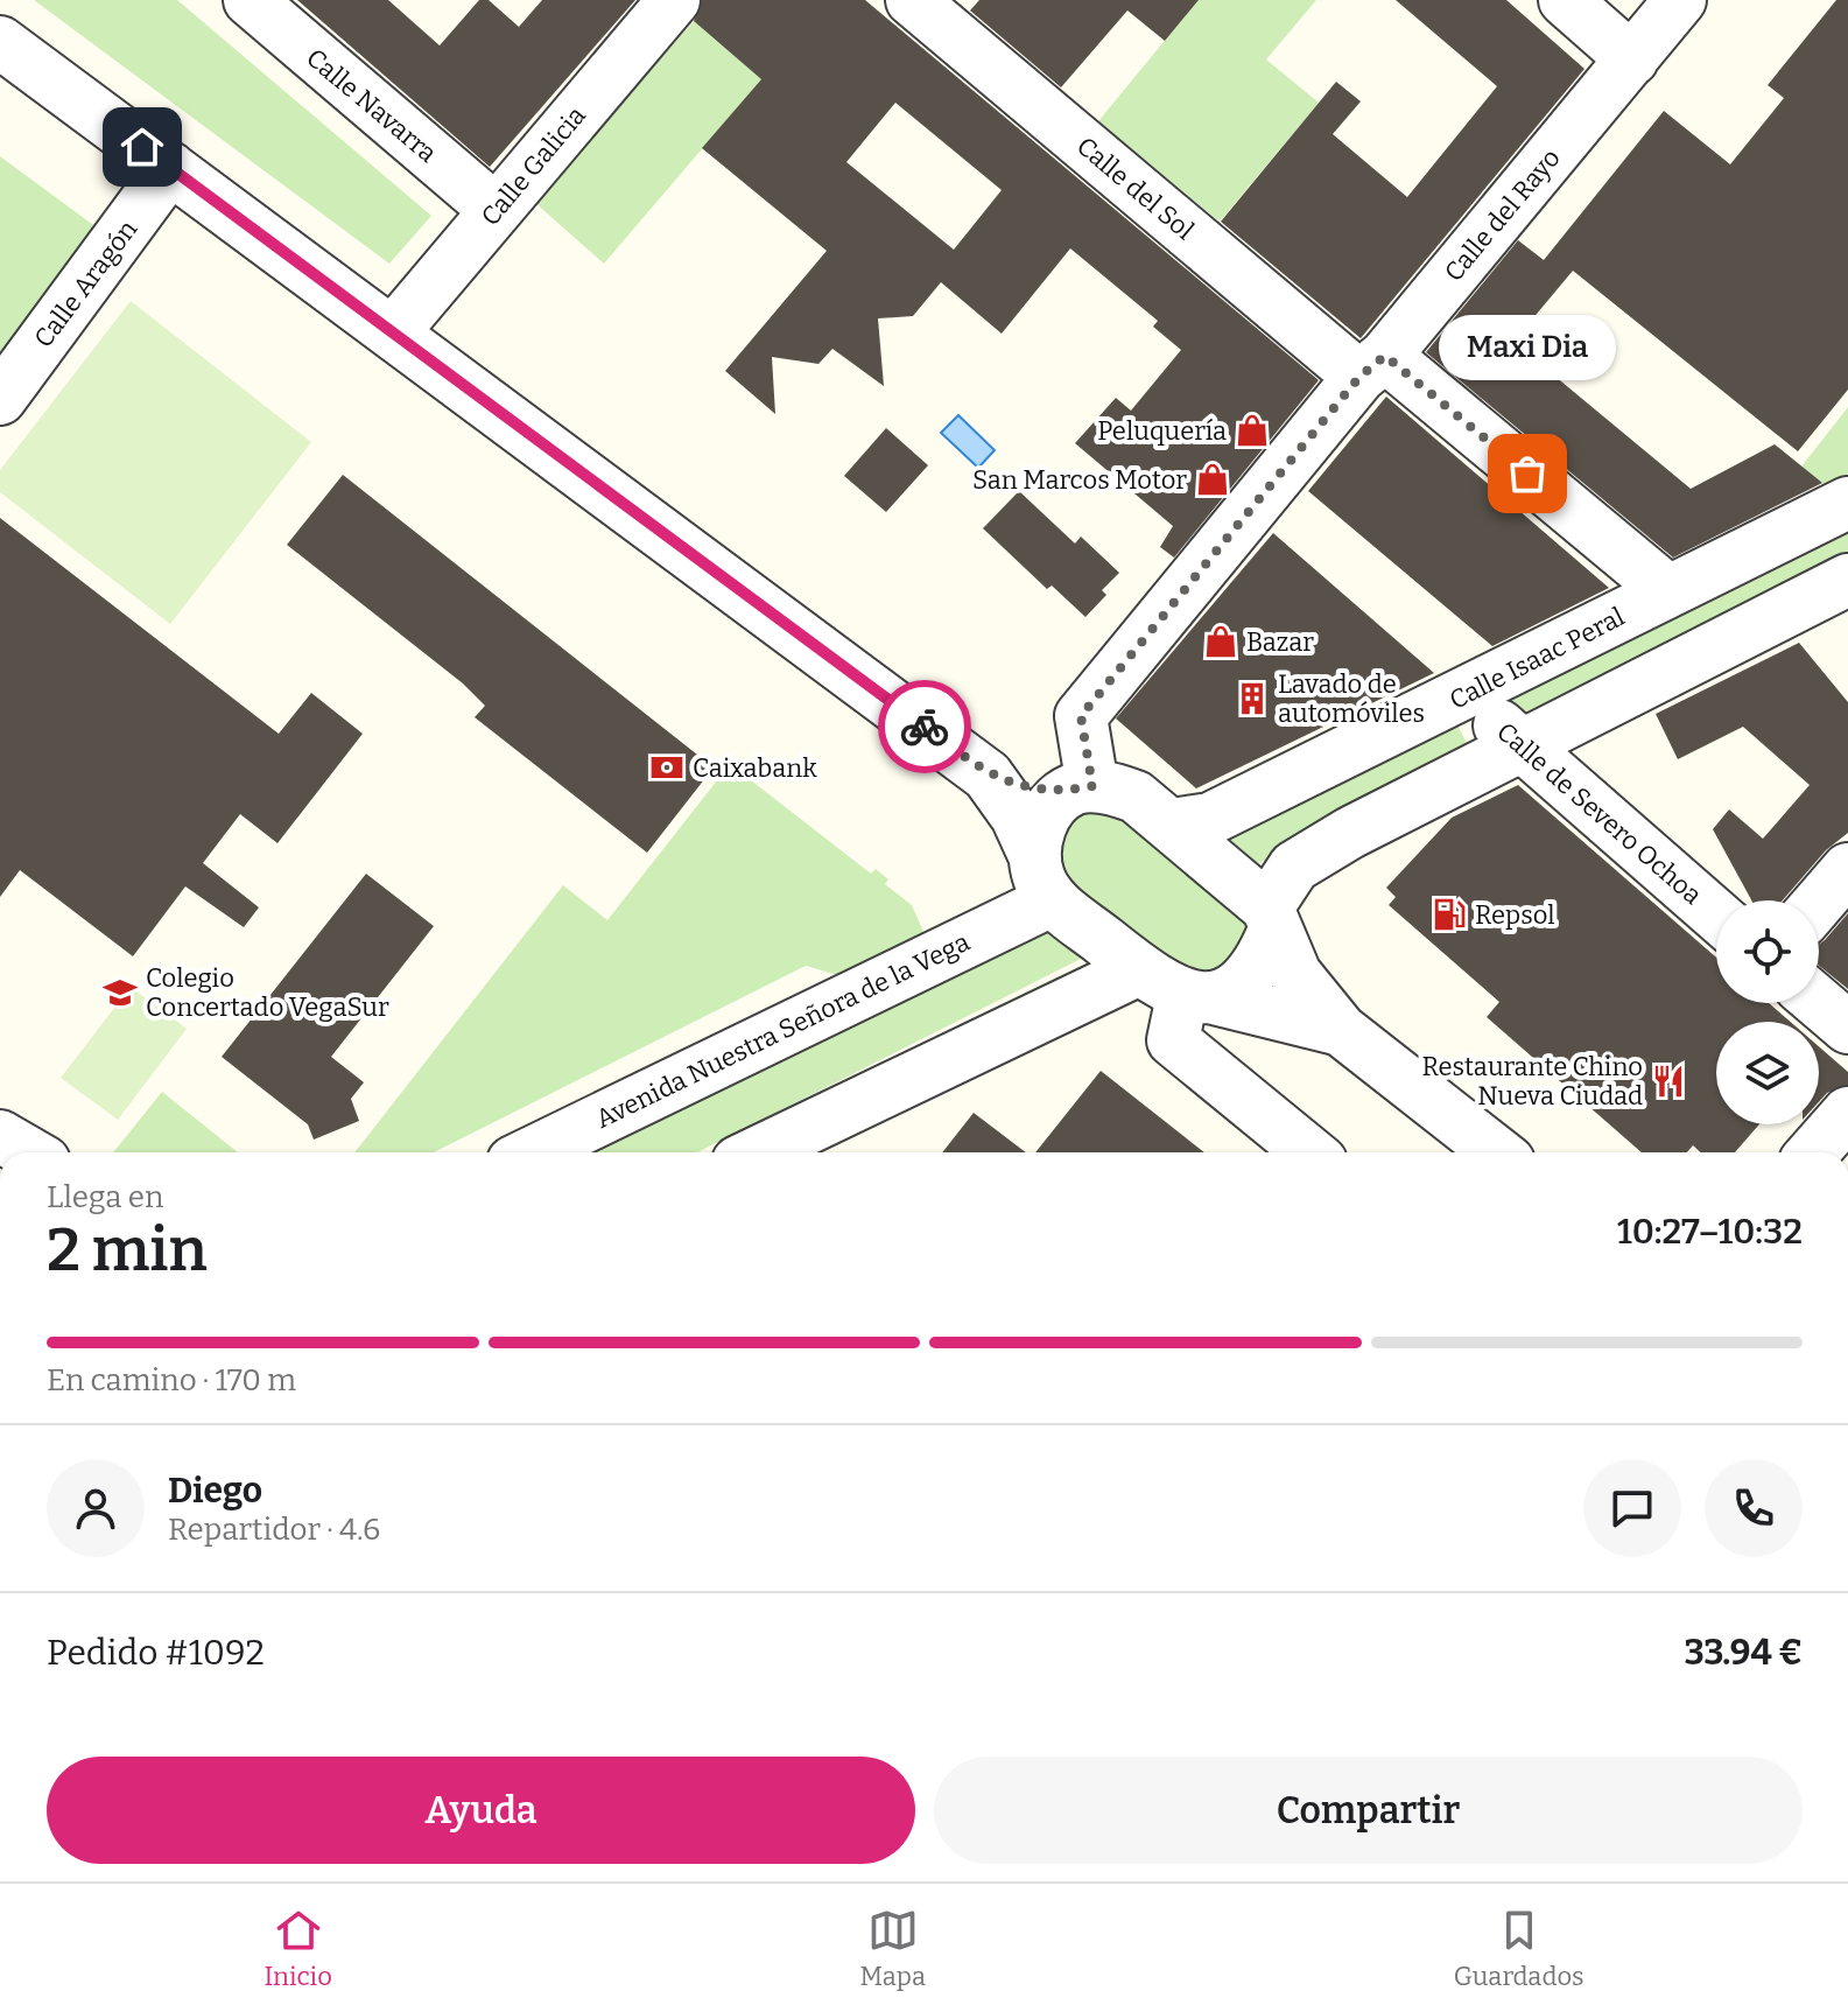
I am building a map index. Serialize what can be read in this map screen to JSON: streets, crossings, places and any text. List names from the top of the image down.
{
  "streets": {
    "street": [
      "Calle Navarra",
      "Calle Galicia",
      "Calle del Sol",
      "Calle del Rayo",
      "Calle Aragón",
      "Calle Isaac Peral",
      "Calle de Severo Ochoa",
      "Avenida Nuestra Señora de la Vega"
    ]
  },
  "crossings": [
    ["Calle Navarra", "Calle Galicia"],
    ["Calle del Sol", "Calle del Rayo"],
    ["Calle del Sol", "Calle Isaac Peral"],
    ["Calle Isaac Peral", "Calle de Severo Ochoa"]
  ],
  "places": {
    "shop": ["Peluquería", "San Marcos Motor", "Bazar"],
    "other": ["Maxi Dia"],
    "building": ["Lavado de automóviles"],
    "bank": ["Caixabank"],
    "fuel station": ["Repsol"],
    "school or university": ["Colegio Concertado VegaSur"],
    "restaurant": ["Restaurante Chino Nueva Ciudad"]
  },
  "page": {
    "bubble": "Maxi Dia",
    "heading": ["2 min", "Llega en", "10:27–10:32"],
    "panel": [
      "Diego",
      "Repartidor · 4.6",
      "Pedido #1092",
      "33.94 €"
    ],
    "bar": "En camino · 170 m",
    "buttons": ["Ayuda", "Compartir"],
    "tabs": ["Inicio", "Mapa", "Guardados"]
  }
}
